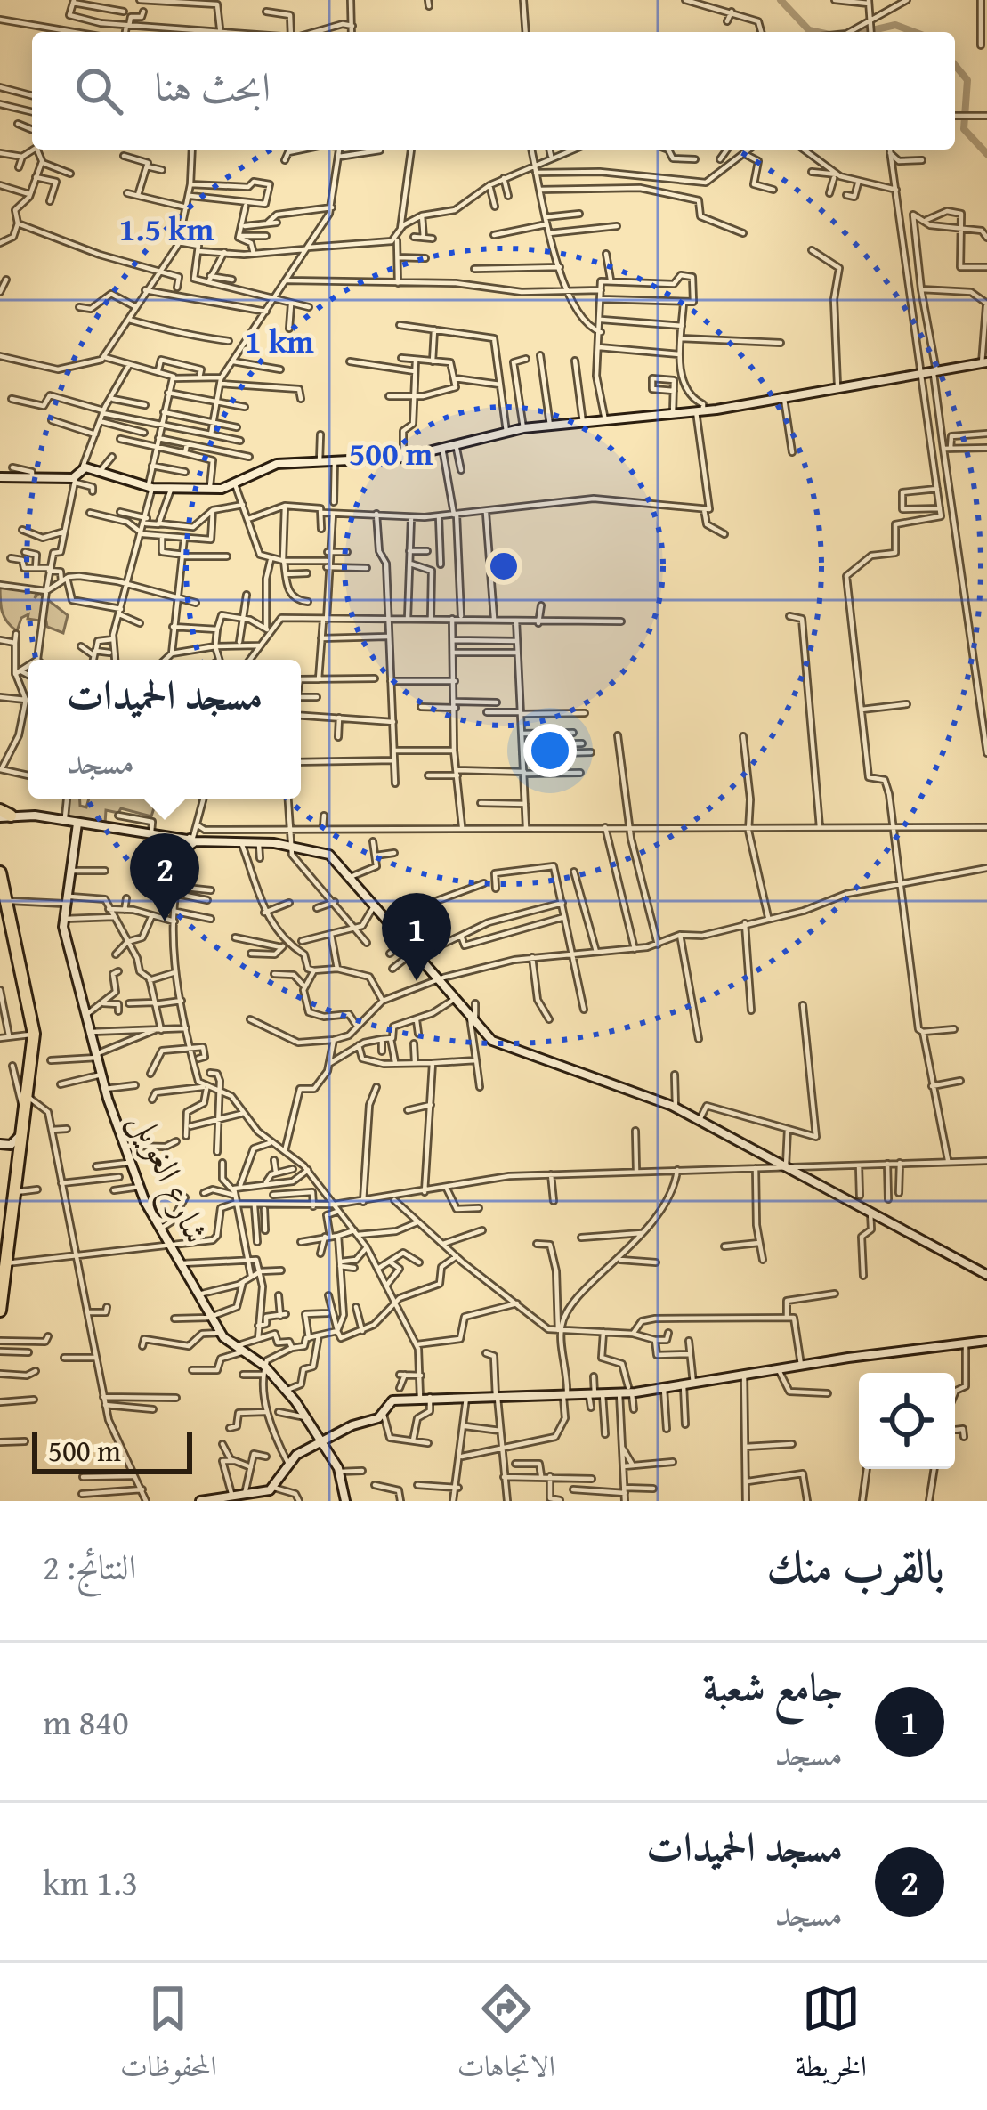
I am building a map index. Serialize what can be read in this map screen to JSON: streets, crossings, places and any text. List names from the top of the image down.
{
  "streets": {
    "street": ["شارع الغويل"]
  },
  "scale_bar": "500 m",
  "page": {
    "search": "ابحث هنا",
    "popup": ["مسجد الحميدات", "مسجد"],
    "pins": ["2", "1"],
    "scale": "500 m",
    "heading": ["بالقرب منك", "النتائج: 2"],
    "list": [
      {
        "mark": "1",
        "name": "جامع شعبة",
        "note": "مسجد",
        "value": "840 m"
      },
      {
        "mark": "2",
        "name": "مسجد الحميدات",
        "note": "مسجد",
        "value": "1.3 km"
      }
    ],
    "nav": ["الخريطة", "الاتجاهات", "المحفوظات"]
  },
  "rings": ["1.5 km", "1 km", "500 m"]
}
